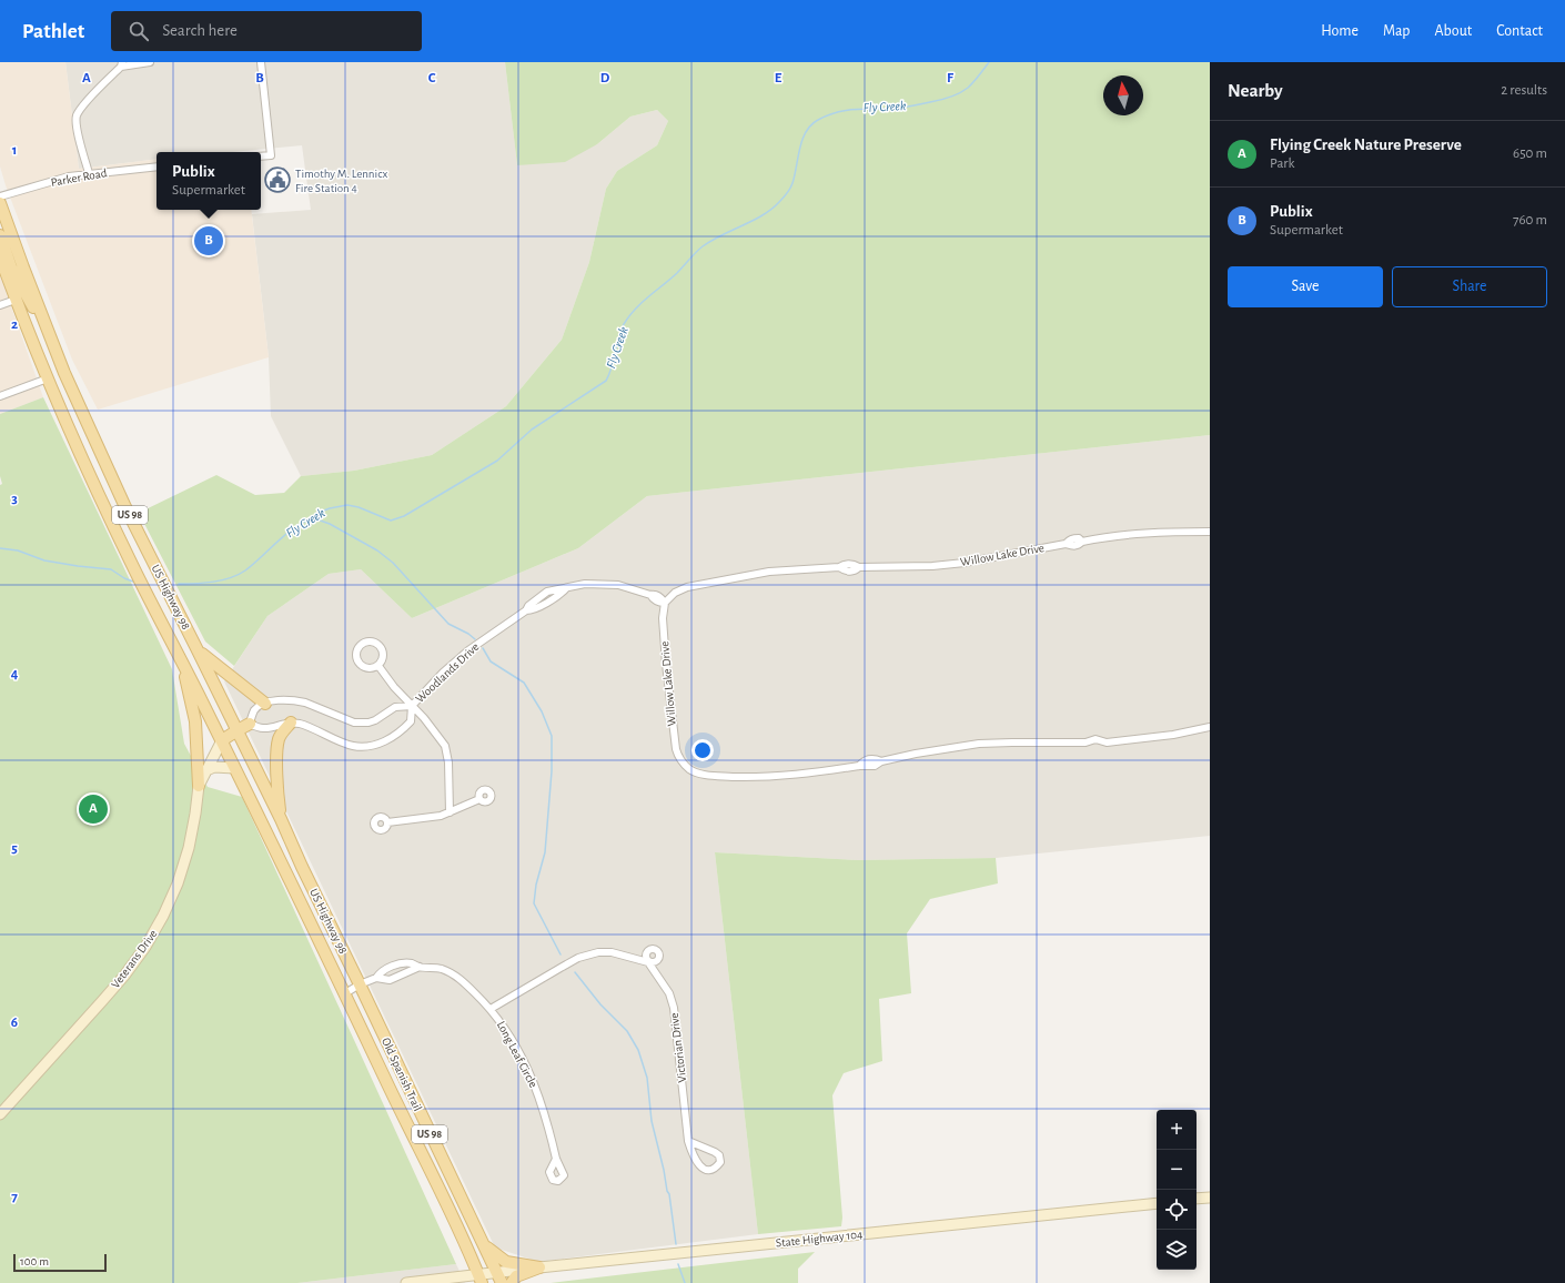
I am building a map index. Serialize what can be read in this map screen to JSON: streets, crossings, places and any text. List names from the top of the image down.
{
  "streets": {
    "main road": [
      "US 98",
      "US Highway 98",
      "Veterans Drive",
      "Old Spanish Trail",
      "State Highway 104"
    ],
    "street": [
      "Parker Road",
      "Willow Lake Drive",
      "Woodlands Drive",
      "Victorian Drive",
      "Long Leaf Circle"
    ]
  },
  "crossings": [
    ["Willow Lake Drive", "Woodlands Drive"],
    ["US Highway 98", "Veterans Drive"],
    ["US Highway 98", "Long Leaf Circle"],
    ["US Highway 98", "Old Spanish Trail"],
    ["Victorian Drive", "Long Leaf Circle"],
    ["Long Leaf Circle", "Old Spanish Trail"],
    ["Old Spanish Trail", "State Highway 104"]
  ],
  "water": ["Fly Creek"],
  "places": {
    "public building": ["Timothy M. Lennicx Fire Station 4"]
  },
  "scale_bar": "100 m",
  "north": "top",
  "page": {
    "header": "Pathlet",
    "search": "Search here",
    "nav": [
      "Home",
      "Map",
      "About",
      "Contact"
    ],
    "heading": ["Nearby", "2 results"],
    "list": [
      {
        "mark": "A",
        "name": "Flying Creek Nature Preserve",
        "note": "Park",
        "value": "650 m"
      },
      {
        "mark": "B",
        "name": "Publix",
        "note": "Supermarket",
        "value": "760 m"
      }
    ],
    "popup": ["Publix", "Supermarket"],
    "pins": ["B", "A"],
    "buttons": ["Save", "Share"],
    "map_buttons": ["+", "−"],
    "scale": "100 m"
  },
  "grid": {
    "columns": [
      "A",
      "B",
      "C",
      "D",
      "E",
      "F"
    ],
    "rows": [
      "1",
      "2",
      "3",
      "4",
      "5",
      "6",
      "7"
    ]
  }
}
